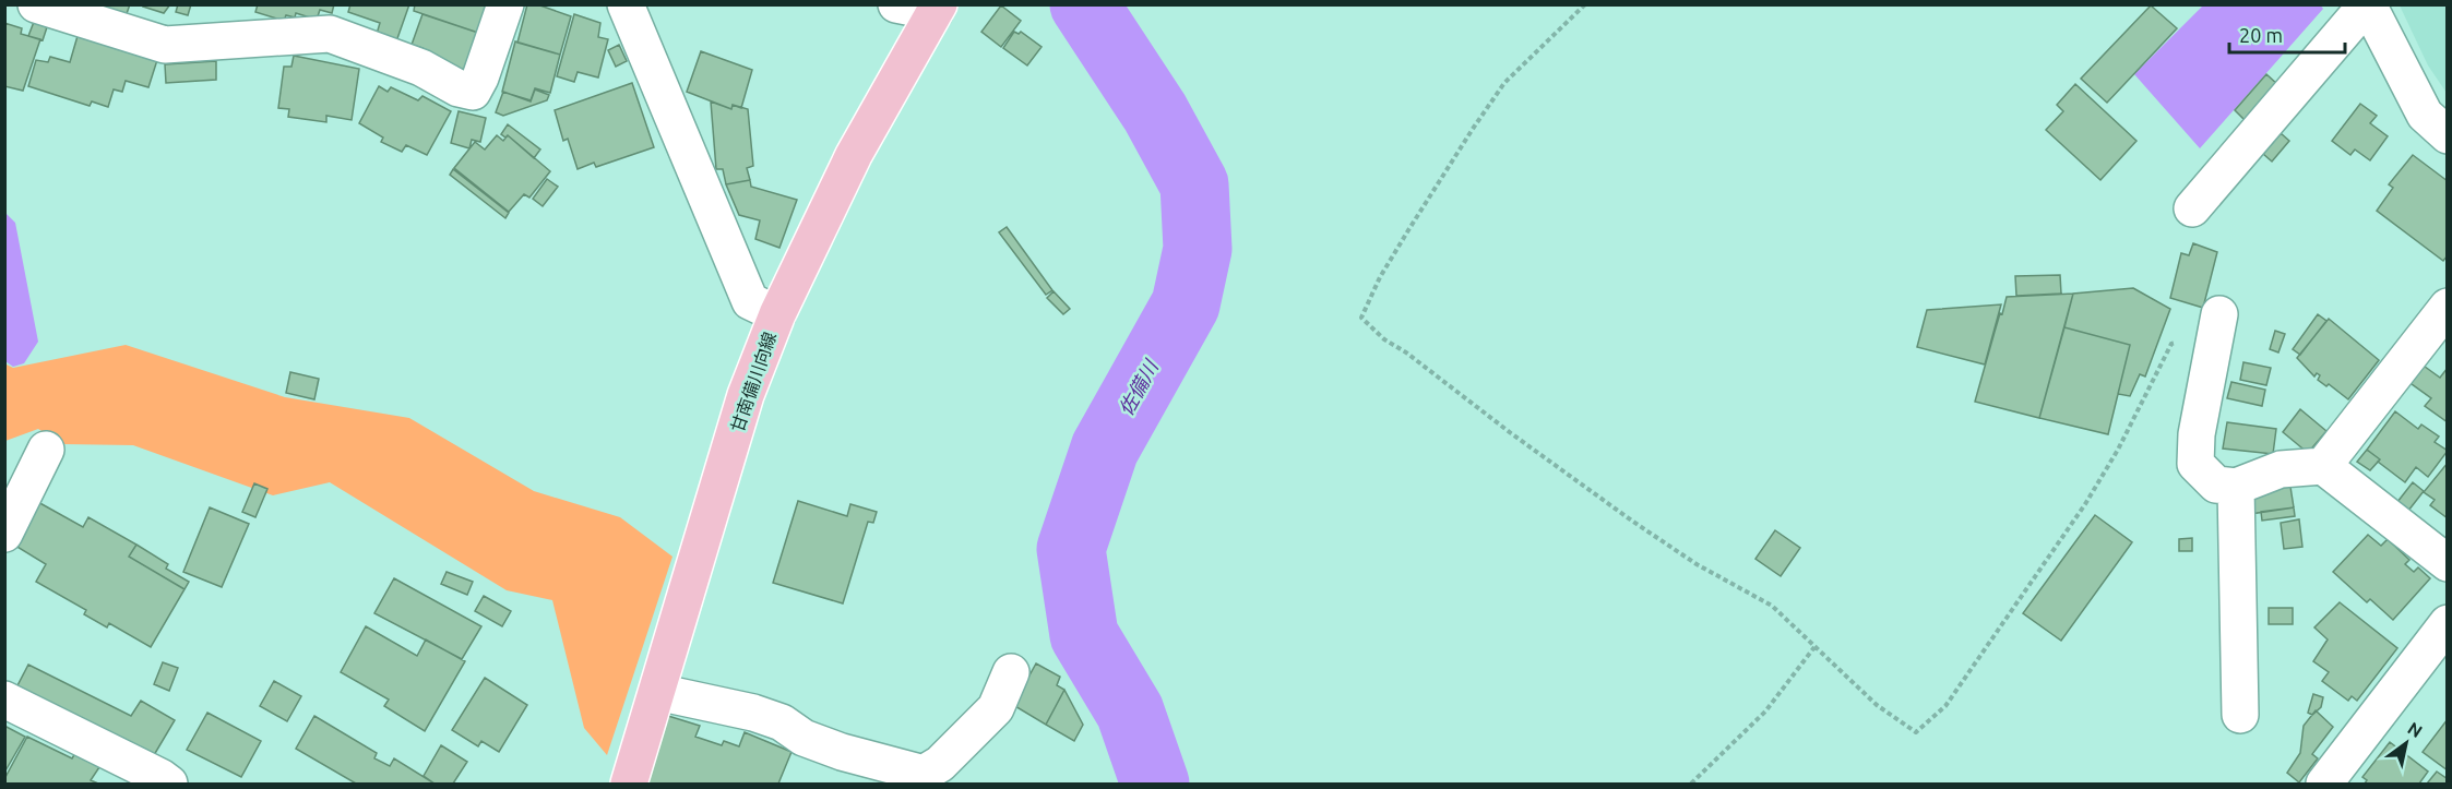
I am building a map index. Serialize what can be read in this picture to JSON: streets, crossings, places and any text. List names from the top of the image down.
{
  "streets": {
    "main road": ["甘南備川向線"]
  },
  "water": ["佐備川"],
  "scale_bar": "20 m",
  "north": "top right"
}
